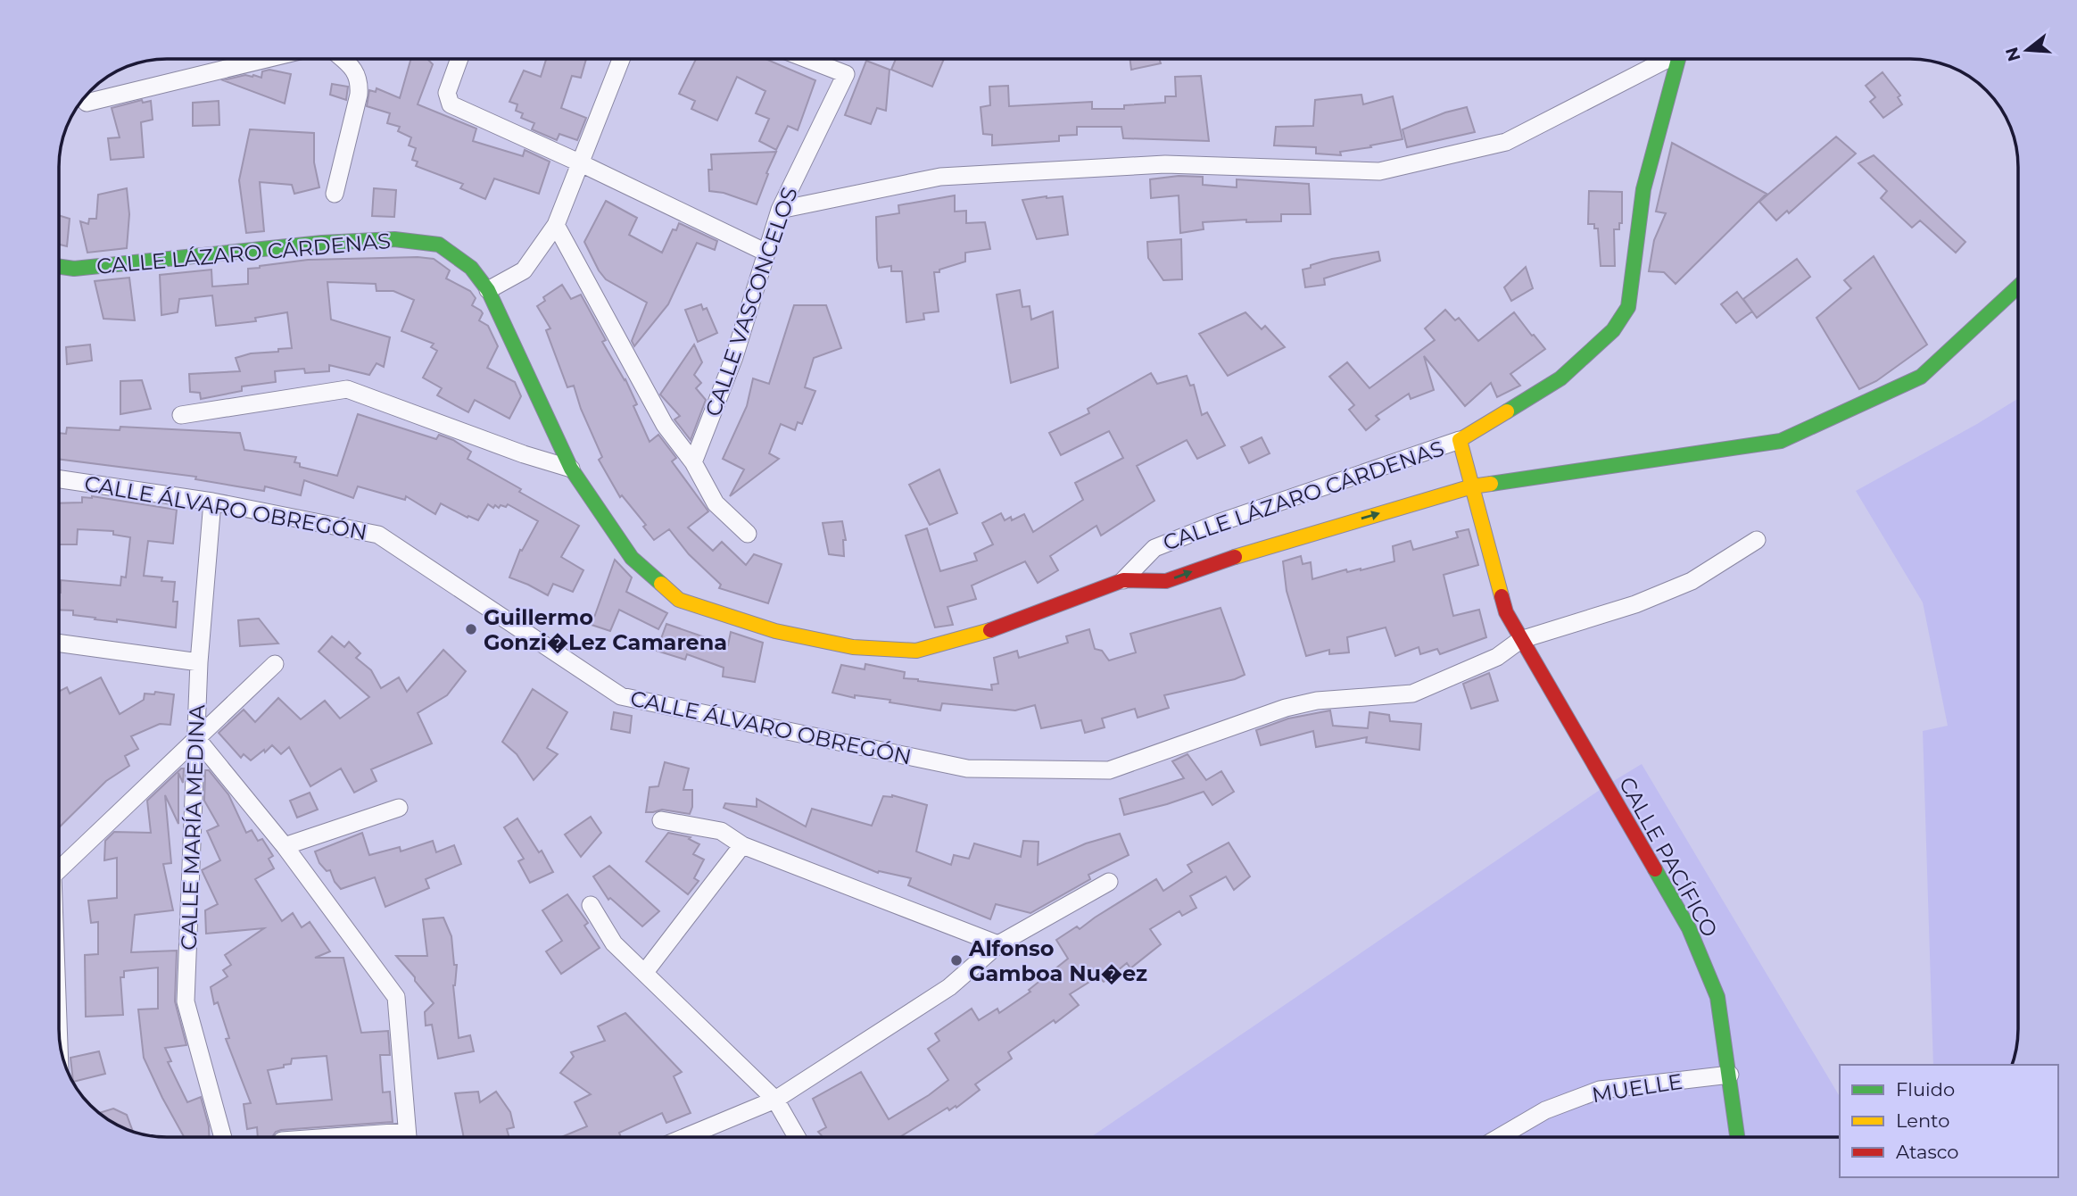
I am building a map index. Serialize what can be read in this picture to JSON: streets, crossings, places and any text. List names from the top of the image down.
{
  "streets": {
    "street": [
      "CALLE LÁZARO CÁRDENAS",
      "CALLE VASCONCELOS",
      "CALLE ÁLVARO OBREGÓN",
      "CALLE MARÍA MEDINA",
      "CALLE PACÍFICO",
      "MUELLE"
    ]
  },
  "crossings": [
    ["CALLE LÁZARO CÁRDENAS", "CALLE PACÍFICO"],
    ["CALLE ÁLVARO OBREGÓN", "CALLE MARÍA MEDINA"],
    ["CALLE ÁLVARO OBREGÓN", "CALLE PACÍFICO"],
    ["CALLE PACÍFICO", "MUELLE"]
  ],
  "places": ["Guillermo Gonzi�Lez Camarena", "Alfonso Gamboa Nu�ez"],
  "legend": ["Fluido", "Lento", "Atasco"],
  "north": "left"
}
